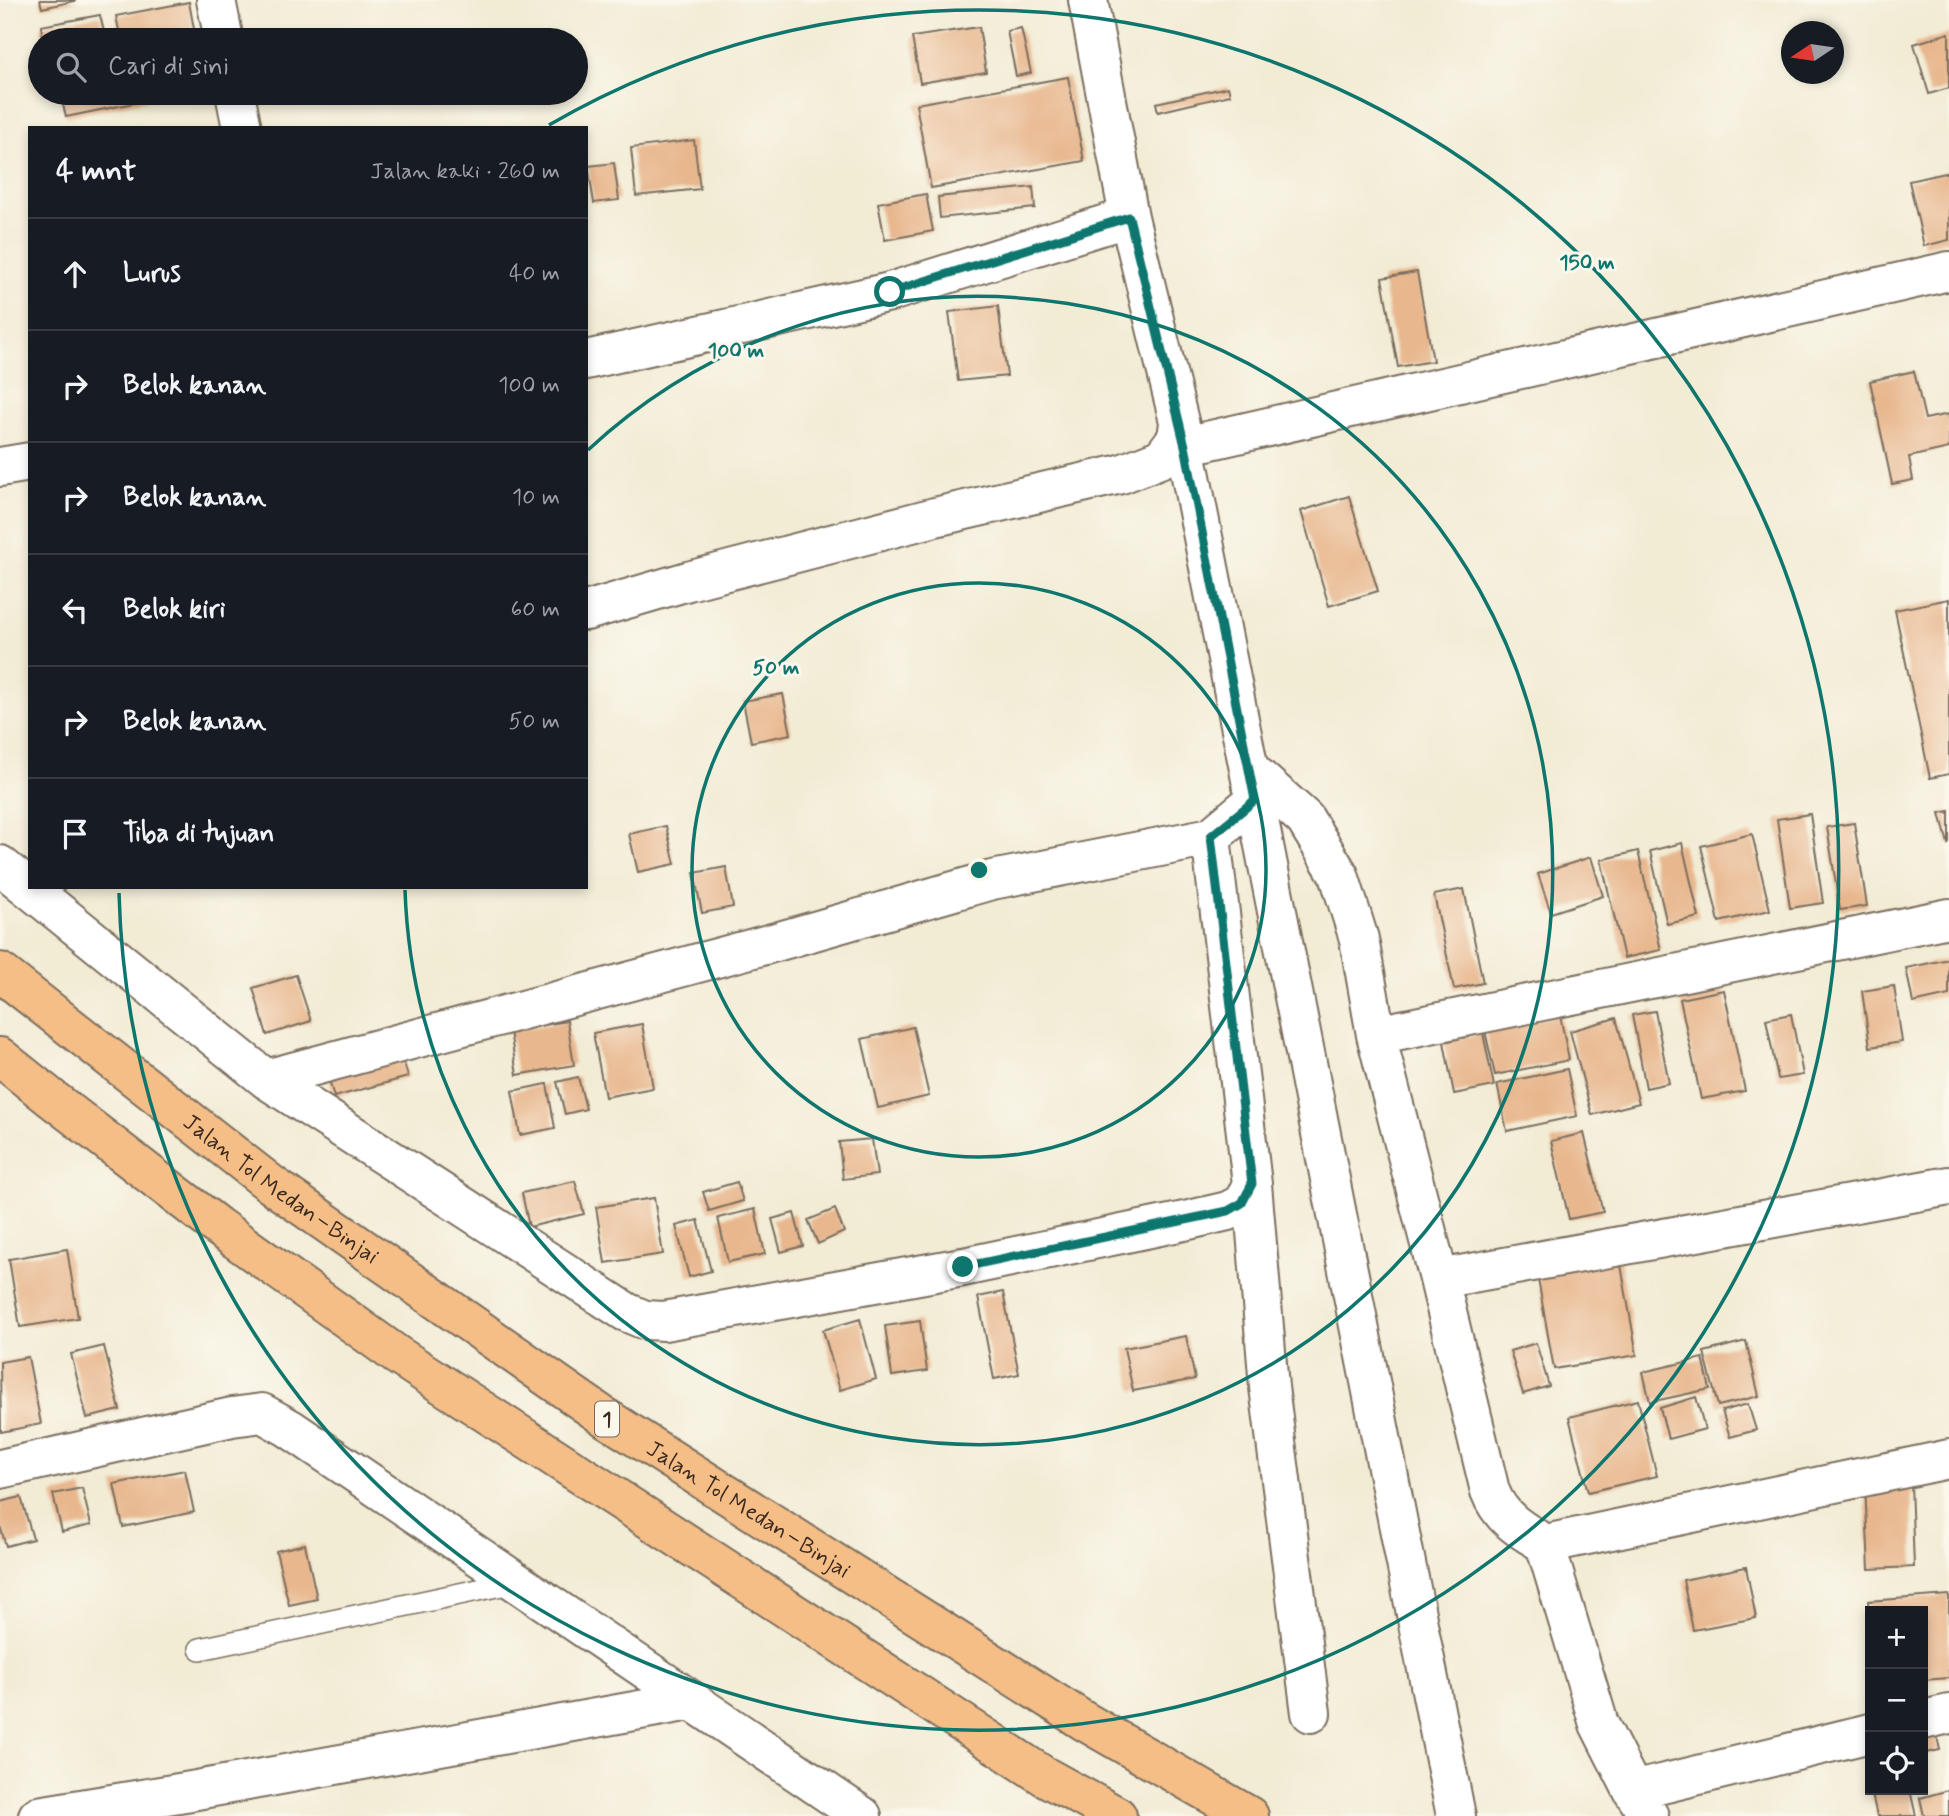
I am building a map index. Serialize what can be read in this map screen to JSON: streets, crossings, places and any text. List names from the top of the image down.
{
  "streets": {
    "highway": ["Jalan Tol Medan–Binjai", "1"]
  },
  "north": "left",
  "page": {
    "search": "Cari di sini",
    "heading": ["4 mnt", "Jalan kaki · 260 m"],
    "list": [
      ["Lurus", "40 m"],
      ["Belok kanan", "100 m"],
      ["Belok kanan", "10 m"],
      ["Belok kiri", "60 m"],
      ["Belok kanan", "50 m"],
      "Tiba di tujuan"
    ],
    "map_buttons": ["+", "−"]
  },
  "rings": ["150 m", "100 m", "50 m"]
}
